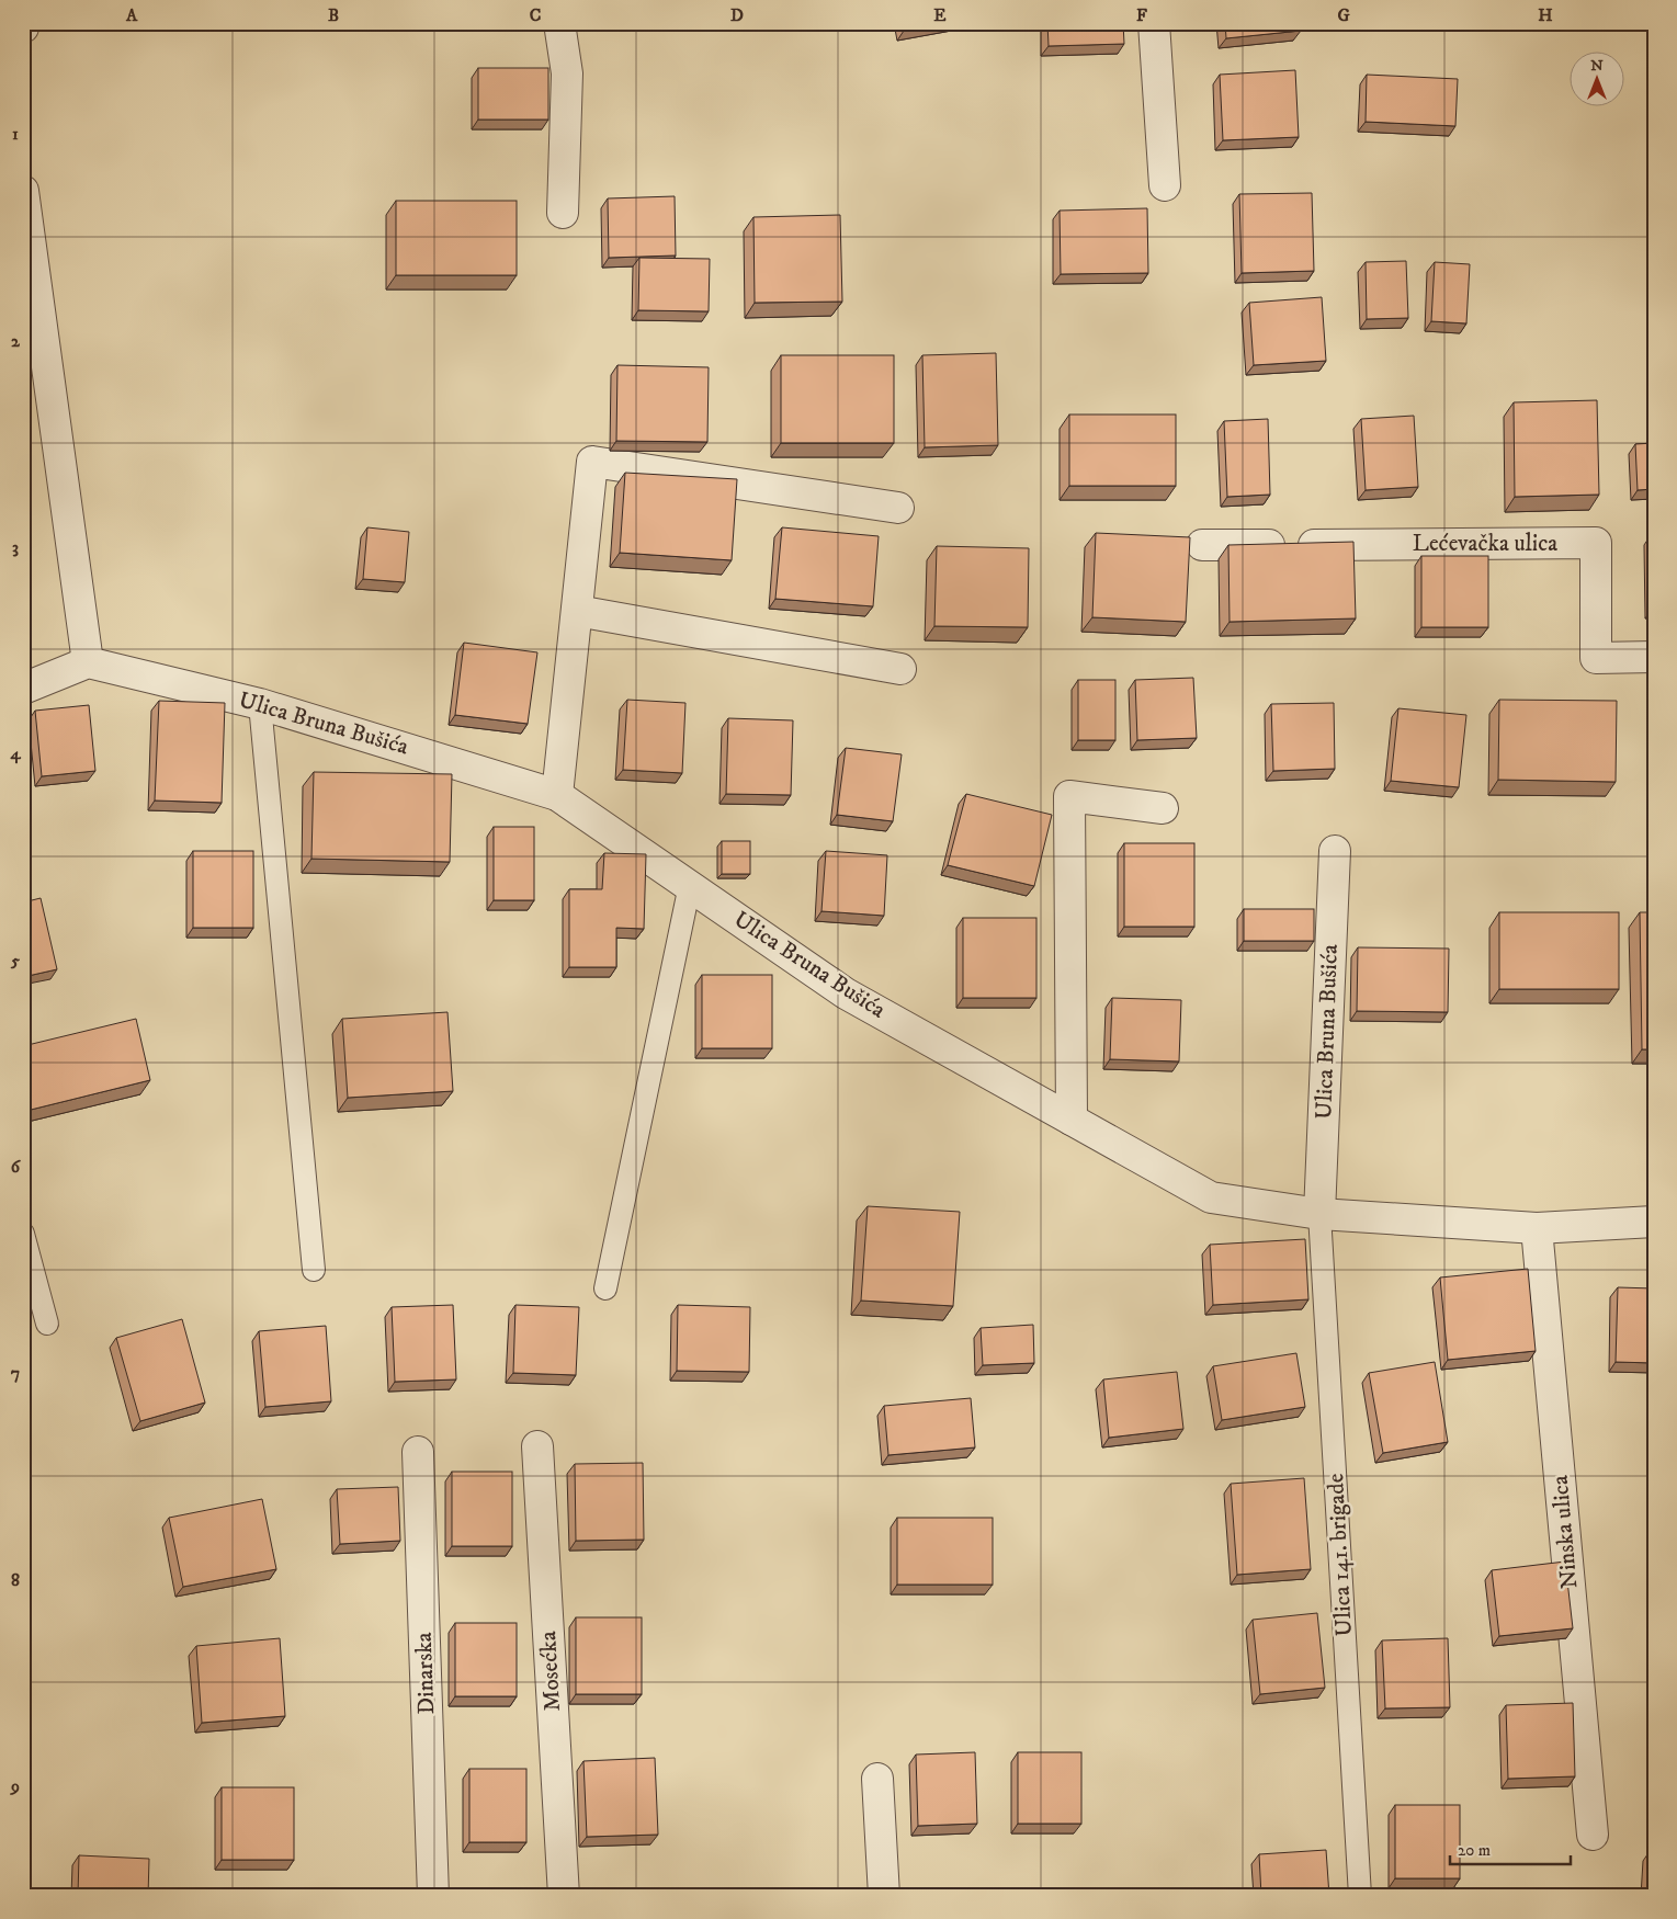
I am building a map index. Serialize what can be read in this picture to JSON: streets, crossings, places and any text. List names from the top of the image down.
{
  "streets": {
    "street": [
      "Lećevačka ulica",
      "Ulica Bruna Bušića",
      "Ninska ulica",
      "Mosećka",
      "Dinarska"
    ],
    "lane": ["Ulica 141. brigade"]
  },
  "crossings": [
    ["Ulica Bruna Bušića", "Ninska ulica"],
    ["Ulica Bruna Bušića", "Ulica 141. brigade"]
  ],
  "scale_bar": "20 m",
  "north": "top",
  "grid": {
    "columns": [
      "A",
      "B",
      "C",
      "D",
      "E",
      "F",
      "G",
      "H"
    ],
    "rows": [
      "1",
      "2",
      "3",
      "4",
      "5",
      "6",
      "7",
      "8",
      "9"
    ]
  }
}
